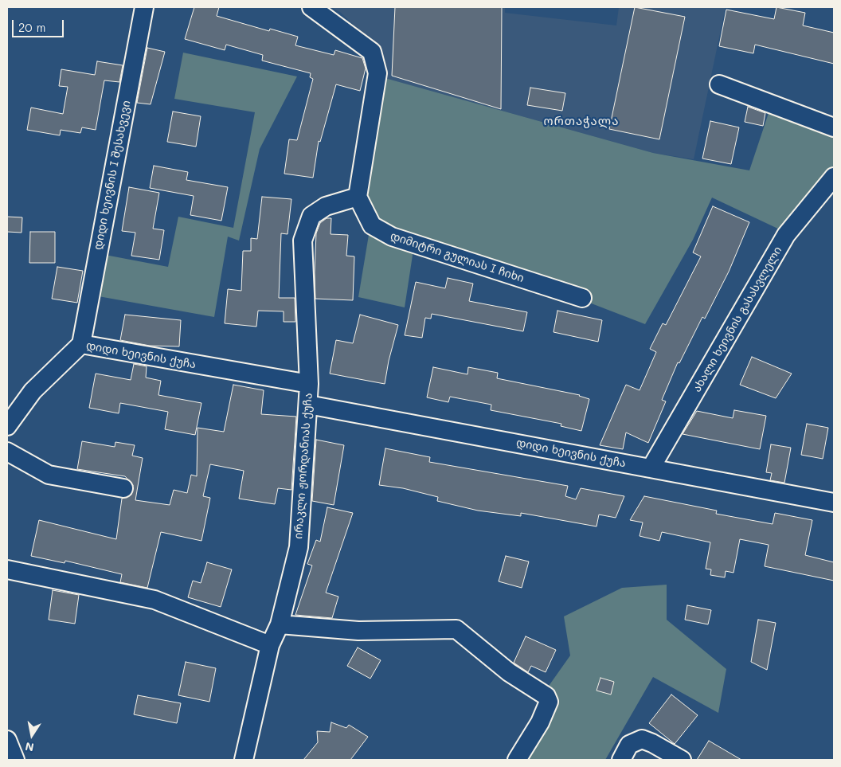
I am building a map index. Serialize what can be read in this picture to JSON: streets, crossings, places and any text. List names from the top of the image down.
{
  "streets": {
    "street": [
      "დიდი ხეივნის I შესახვევი",
      "დიმიტრი გულიას I ჩიხი",
      "ახალი ხეივნის გასასვლელი",
      "დიდი ხეივნის ქუჩა",
      "ირაკლი ჟორდანიას ქუჩა"
    ]
  },
  "crossings": [
    ["დიდი ხეივნის I შესახვევი", "დიდი ხეივნის ქუჩა"],
    ["დიმიტრი გულიას I ჩიხი", "ირაკლი ჟორდანიას ქუჩა"],
    ["ახალი ხეივნის გასასვლელი", "დიდი ხეივნის ქუჩა"],
    ["დიდი ხეივნის ქუჩა", "ირაკლი ჟორდანიას ქუჩა"]
  ],
  "districts": ["ორთაჭალა"],
  "scale_bar": "20 m",
  "north": "bottom"
}
